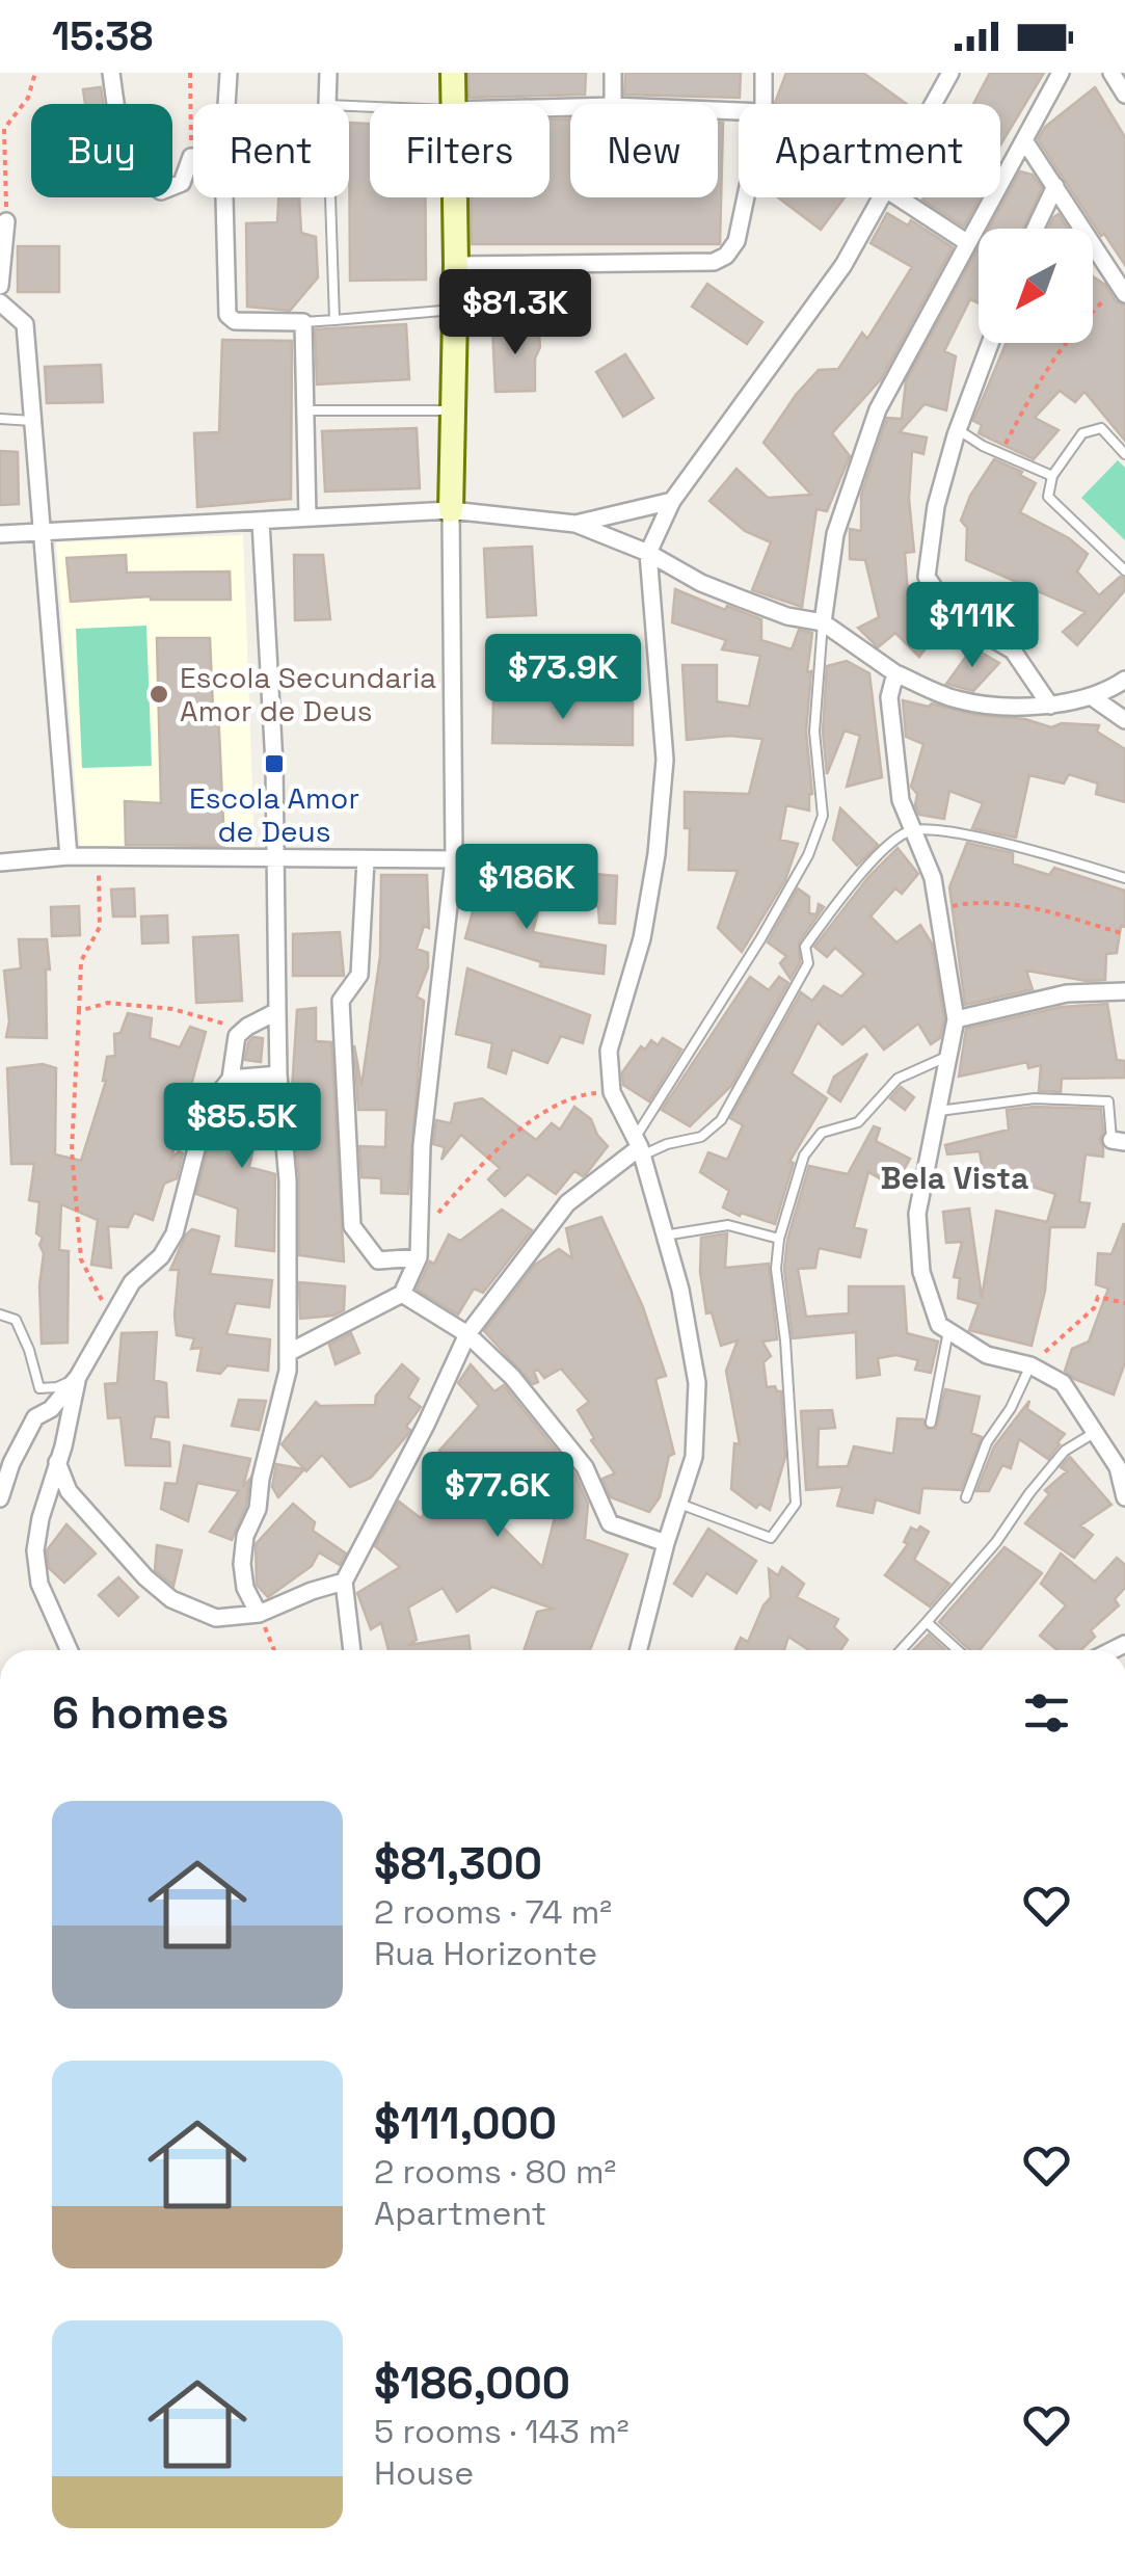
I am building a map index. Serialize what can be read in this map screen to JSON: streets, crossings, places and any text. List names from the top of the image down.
{
  "districts": ["Bela Vista"],
  "places": {
    "other": ["Escola Secundaria Amor de Deus"],
    "transit": ["Escola Amor de Deus"]
  },
  "north": "bottom left",
  "page": {
    "status": "15:38",
    "chip": [
      "Buy",
      "Rent",
      "Filters",
      "New",
      "Apartment"
    ],
    "price": [
      "$81.3K",
      "$111K",
      "$73.9K",
      "$186K",
      "$85.5K",
      "$77.6K"
    ],
    "heading": "6 homes",
    "list": [
      {
        "name": "$81,300",
        "note": "2 rooms · 74 m² · Rua Horizonte"
      },
      {
        "name": "$111,000",
        "note": "2 rooms · 80 m² · Apartment"
      },
      {
        "name": "$186,000",
        "note": "5 rooms · 143 m² · House"
      }
    ]
  }
}
